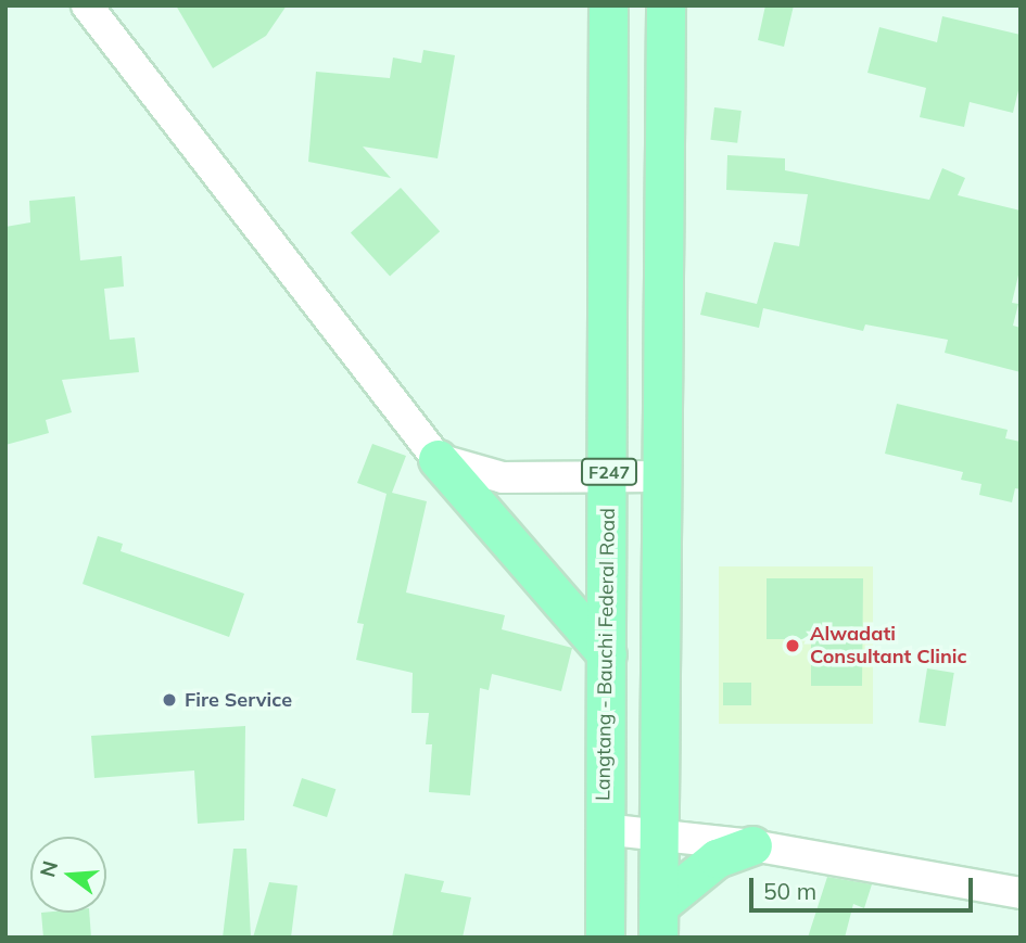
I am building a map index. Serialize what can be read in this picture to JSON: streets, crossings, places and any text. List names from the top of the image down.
{
  "streets": {
    "main road": ["F247", "Langtang - Bauchi Federal Road"]
  },
  "places": ["Alwadati Consultant Clinic", "Fire Service"],
  "scale_bar": "50 m",
  "north": "left"
}
